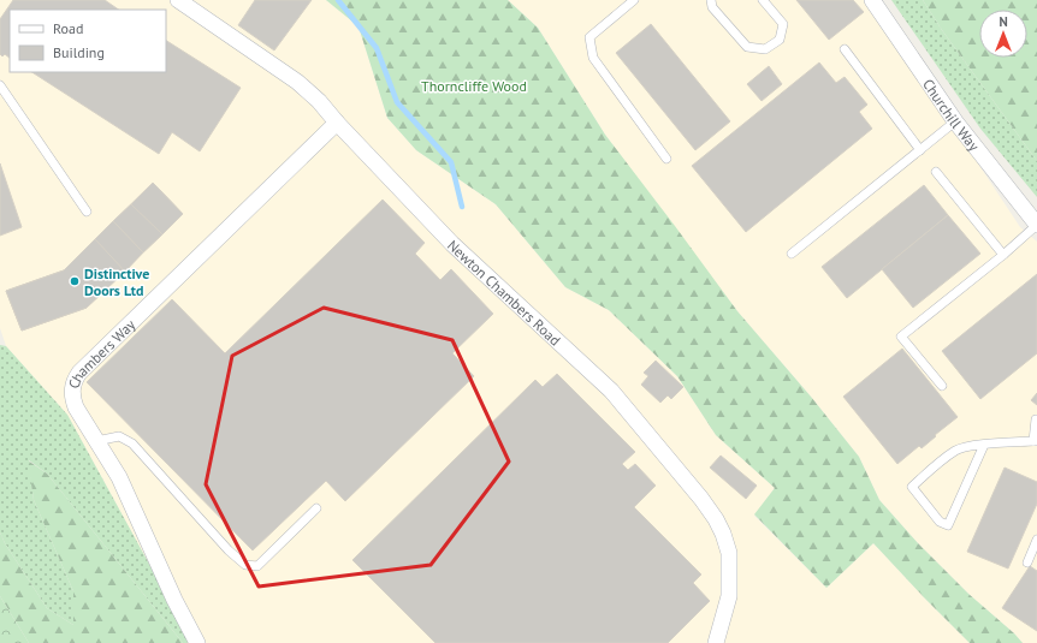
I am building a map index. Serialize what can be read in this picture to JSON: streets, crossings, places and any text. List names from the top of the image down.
{
  "streets": {
    "street": ["Churchill Way", "Newton Chambers Road", "Chambers Way"]
  },
  "crossings": [
    ["Newton Chambers Road", "Chambers Way"]
  ],
  "parks": ["Thorncliffe Wood"],
  "places": ["Distinctive Doors Ltd"],
  "legend": ["Road", "Building"],
  "north": "top"
}
